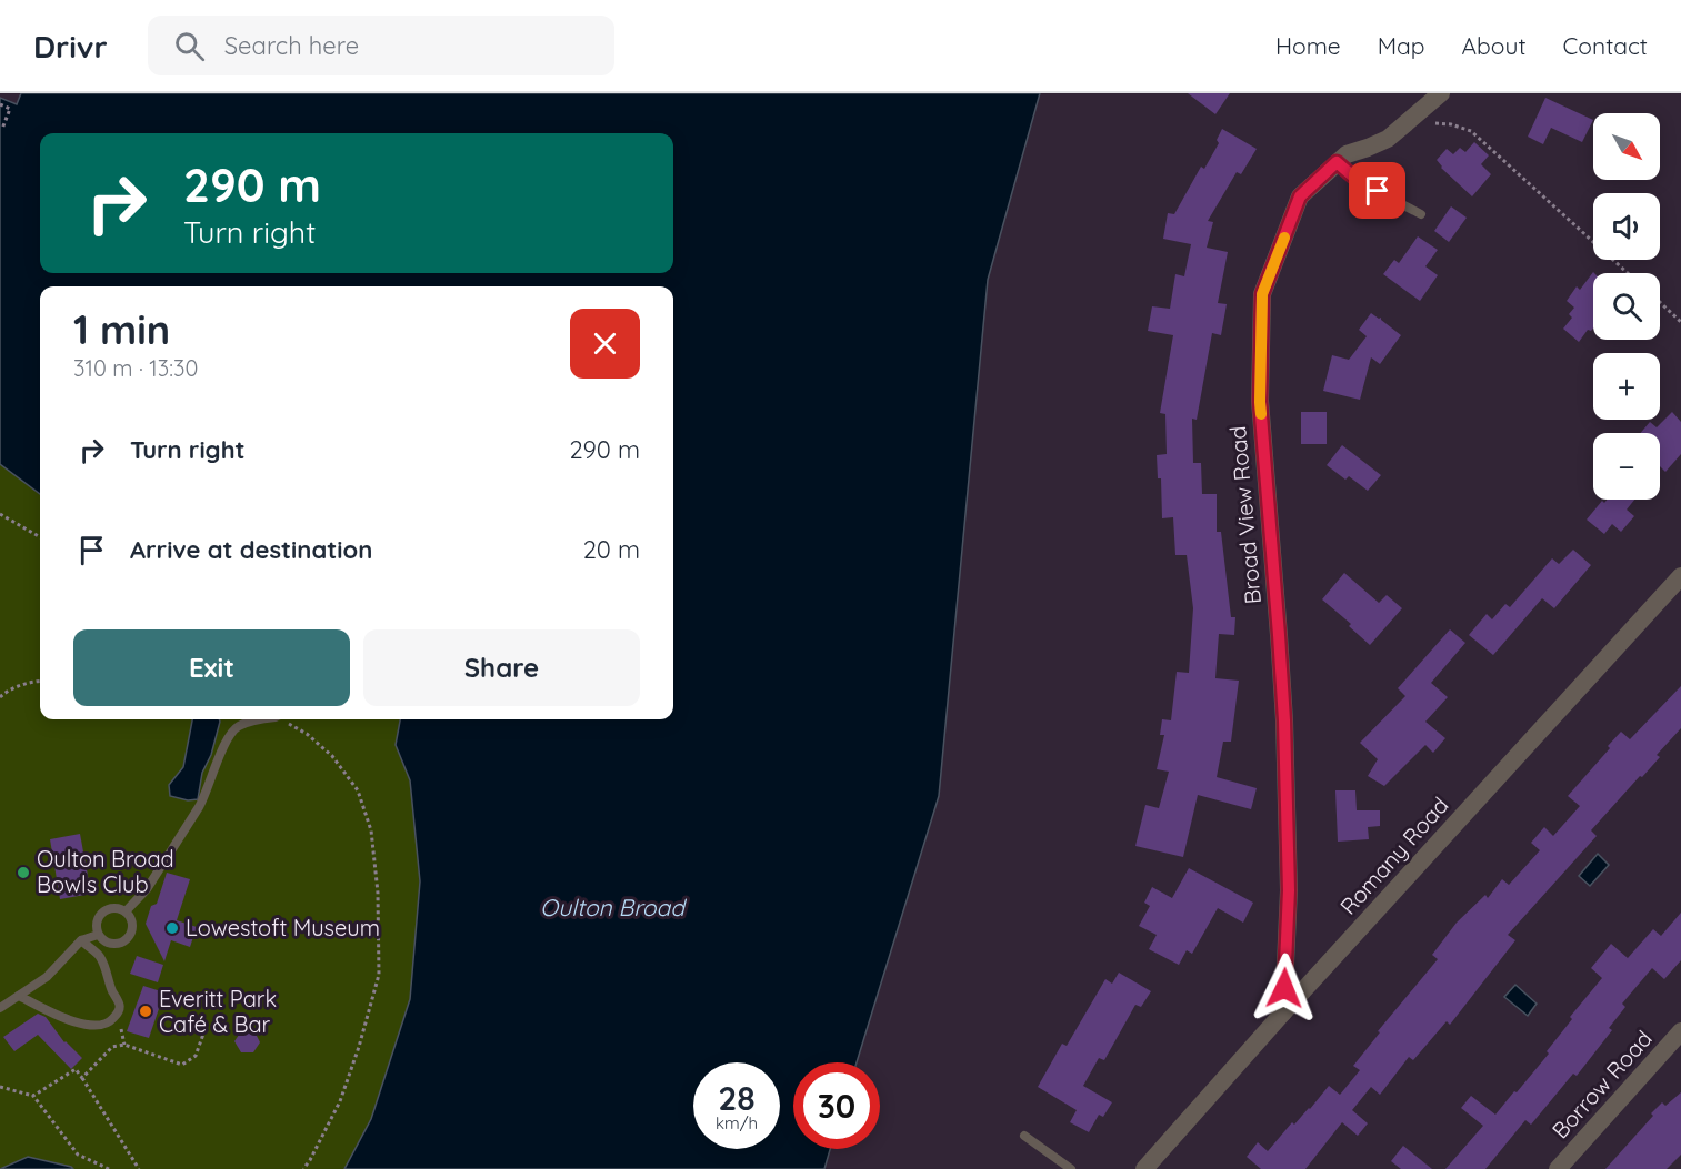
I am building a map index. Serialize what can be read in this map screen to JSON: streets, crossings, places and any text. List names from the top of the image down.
{
  "streets": {
    "street": ["Broad View Road", "Romany Road", "Borrow Road"]
  },
  "crossings": [
    ["Broad View Road", "Romany Road"]
  ],
  "water": ["Oulton Broad"],
  "places": ["Oulton Broad Bowls Club", "Lowestoft Museum", "Everitt Park Café & Bar"],
  "north": "bottom right",
  "page": {
    "header": "Drivr",
    "search": "Search here",
    "nav": [
      "Home",
      "Map",
      "About",
      "Contact"
    ],
    "map_buttons": ["+", "−"],
    "turn": ["290 m", "Turn right"],
    "heading": ["1 min", "310 m · 13:30"],
    "list": [
      {
        "name": "Turn right",
        "value": "290 m"
      },
      {
        "name": "Arrive at destination",
        "value": "20 m"
      }
    ],
    "buttons": ["Exit", "Share"],
    "speed": "28 km/h",
    "limit": "30"
  }
}
